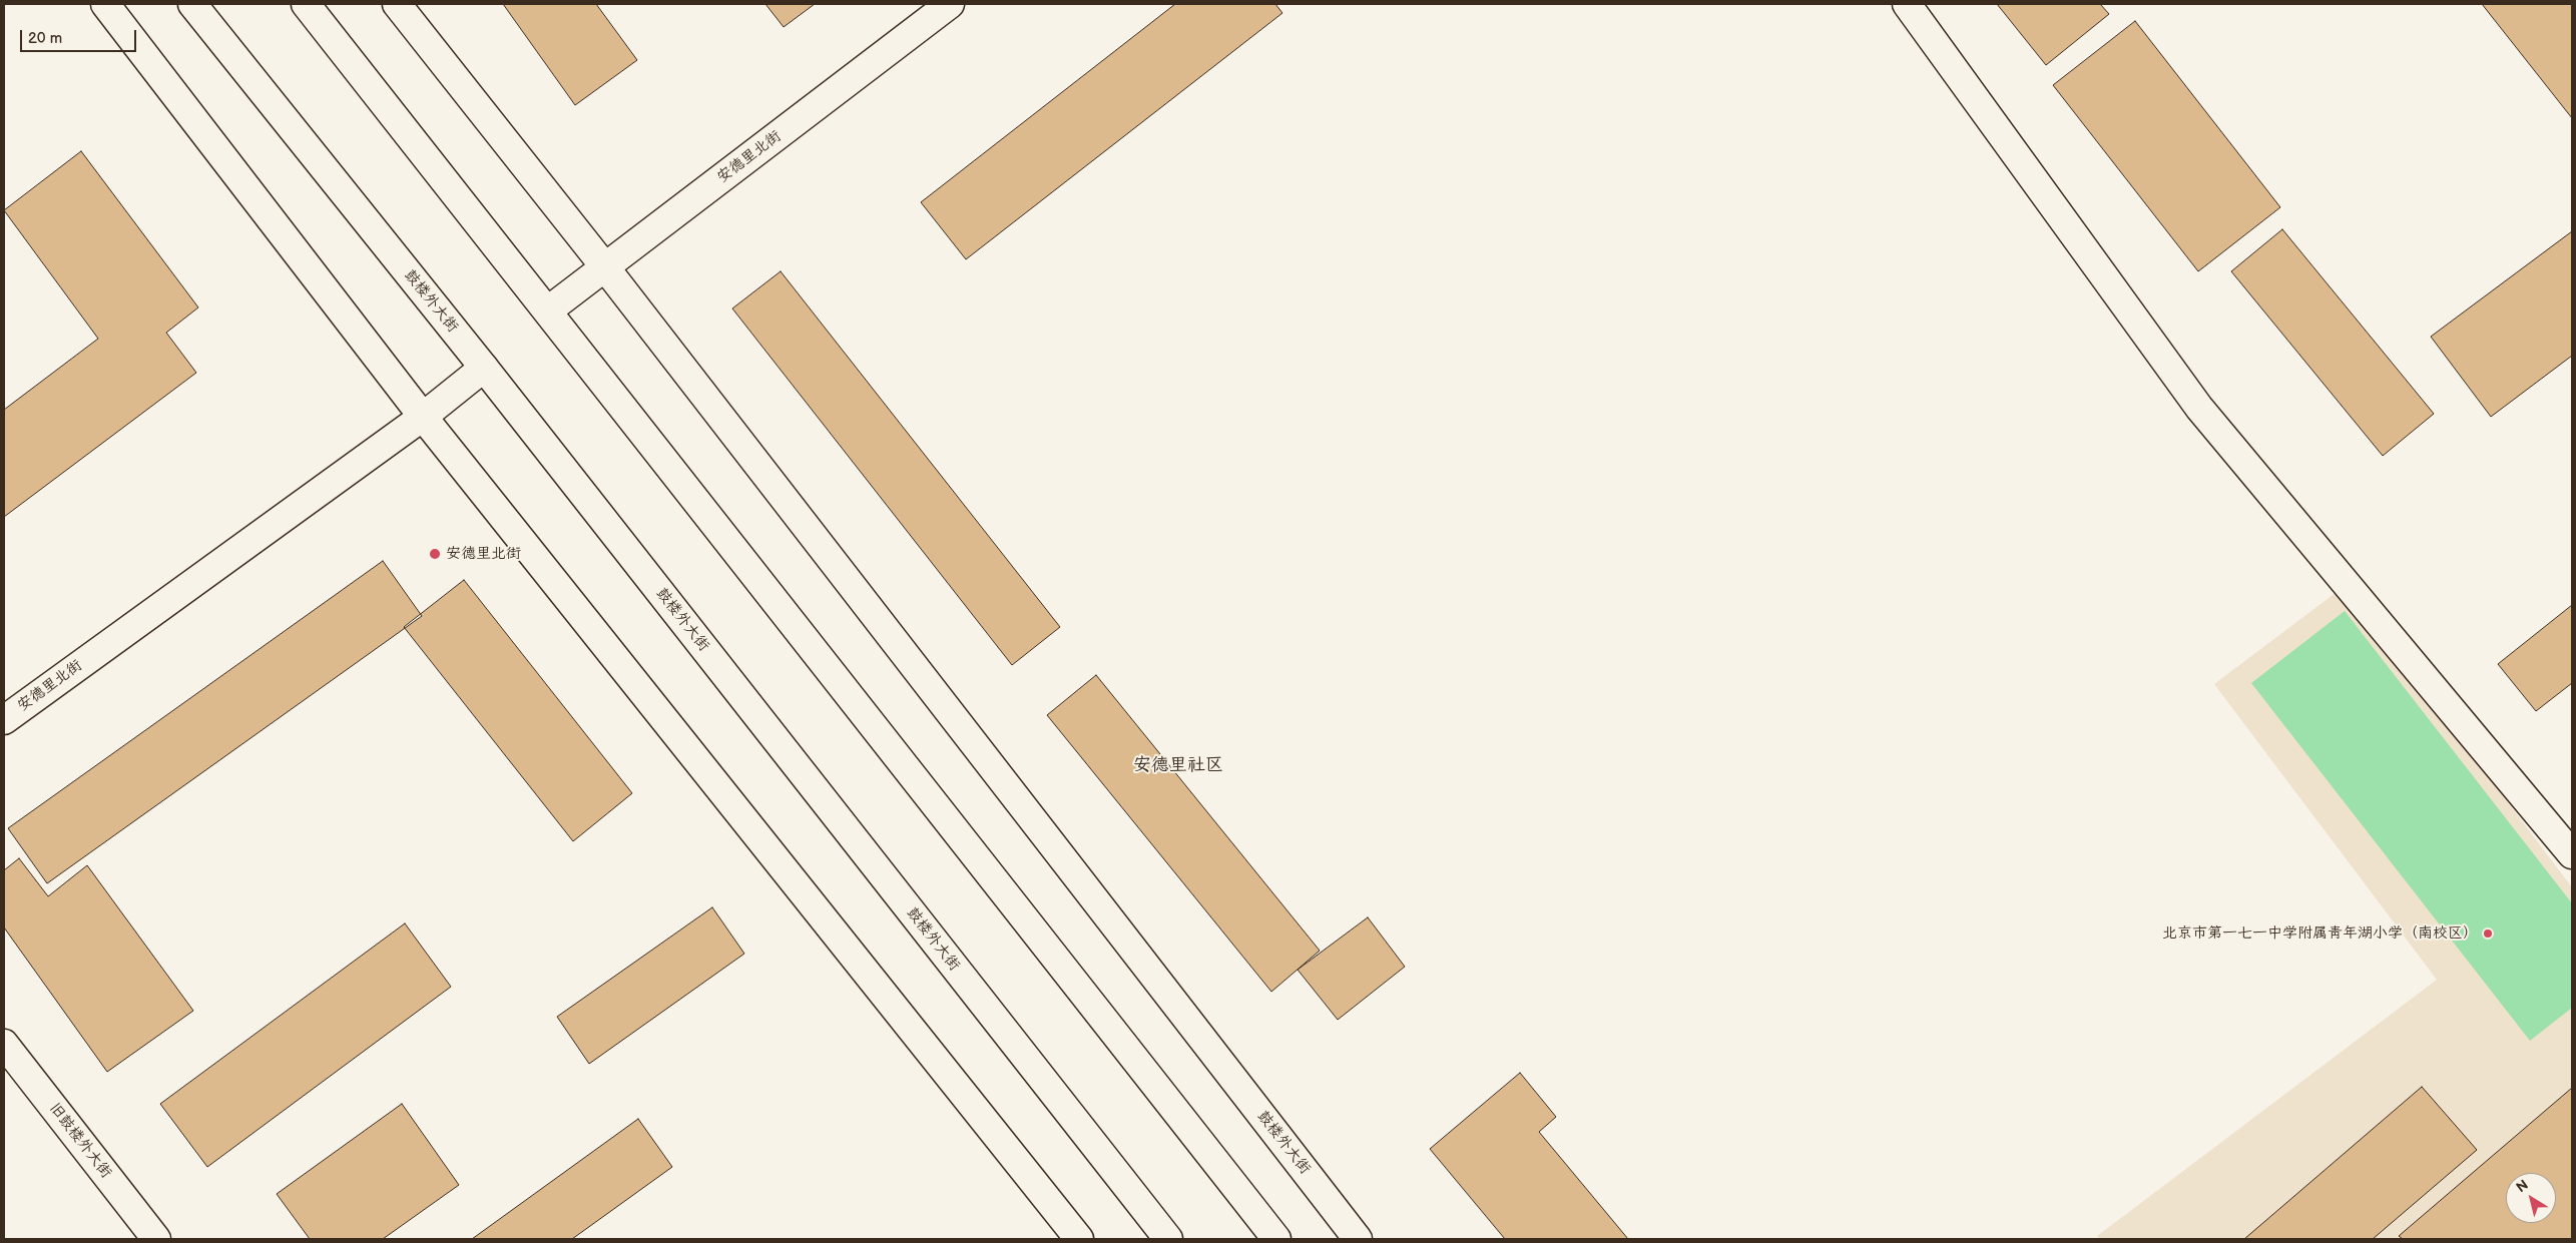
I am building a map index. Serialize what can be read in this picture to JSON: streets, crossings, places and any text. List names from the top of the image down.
{
  "streets": {
    "street": ["安德里北街", "鼓楼外大街", "旧鼓楼外大街"]
  },
  "crossings": [
    ["安德里北街", "鼓楼外大街"]
  ],
  "districts": ["安德里社区"],
  "places": ["安德里北街", "北京市第一七一中学附属青年湖小学（南校区）"],
  "scale_bar": "20 m",
  "north": "top left"
}
